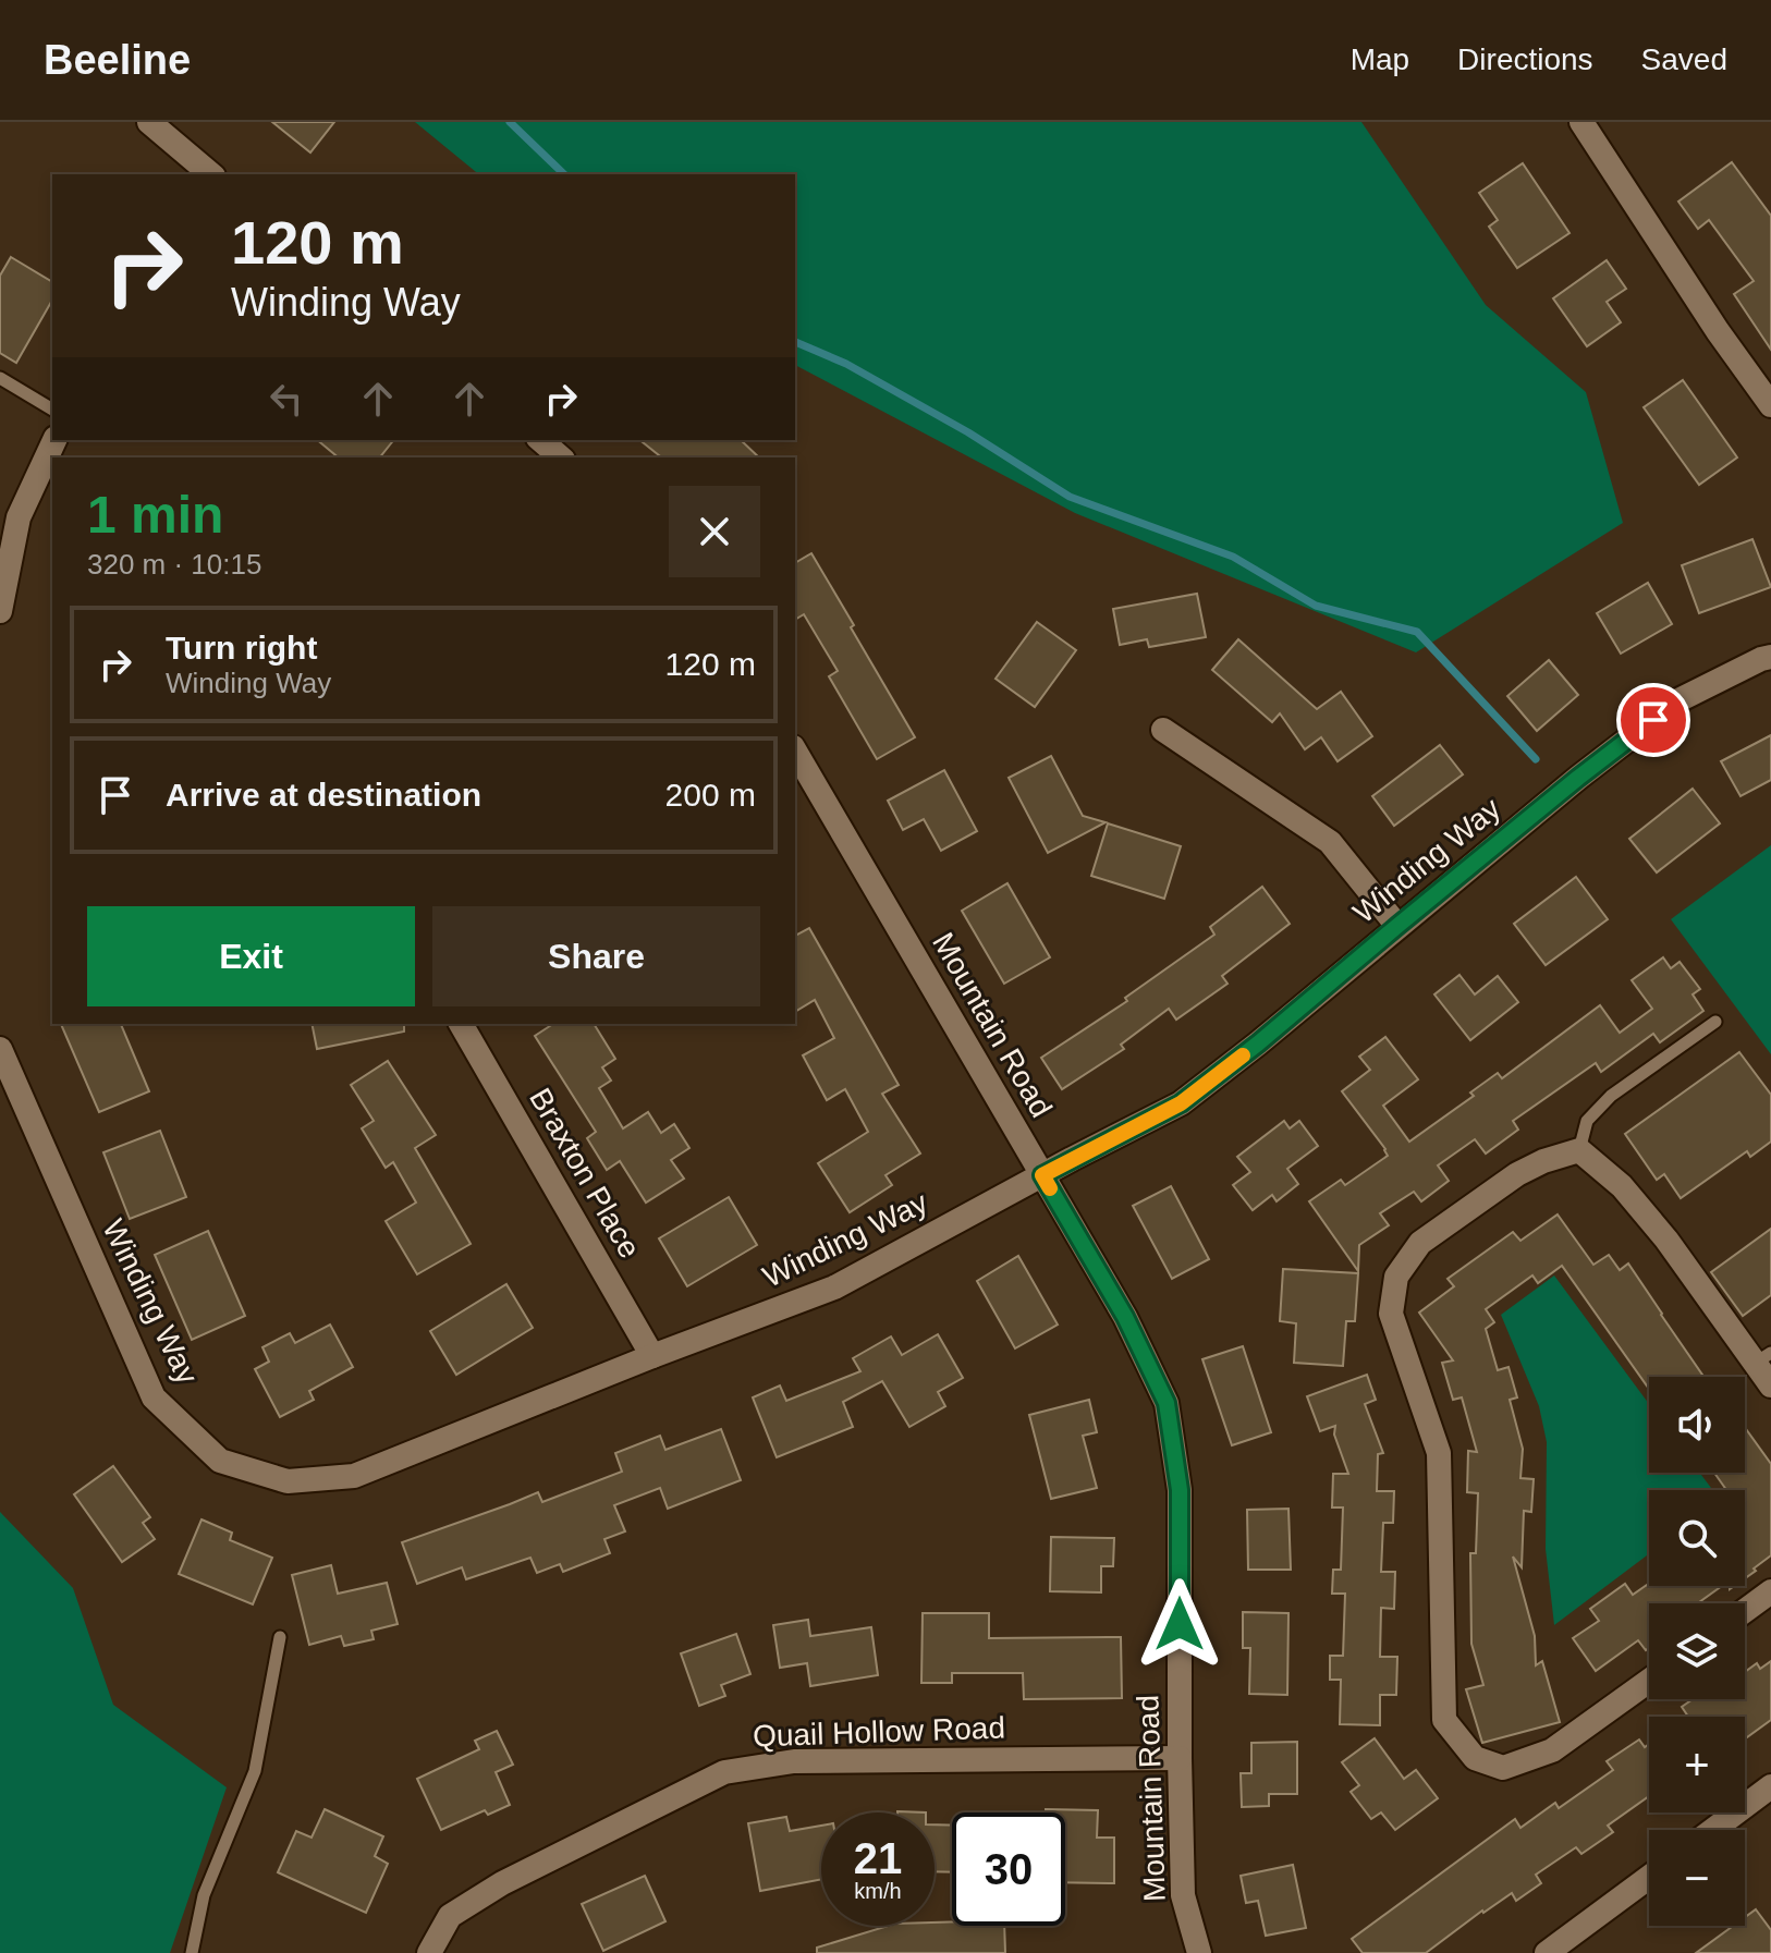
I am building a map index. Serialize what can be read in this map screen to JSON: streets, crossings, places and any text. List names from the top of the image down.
{
  "streets": {
    "street": [
      "Winding Way",
      "Mountain Road",
      "Braxton Place",
      "Quail Hollow Road"
    ]
  },
  "crossings": [
    ["Winding Way", "Mountain Road"],
    ["Winding Way", "Braxton Place"],
    ["Mountain Road", "Quail Hollow Road"]
  ],
  "page": {
    "header": "Beeline",
    "nav": ["Map", "Directions", "Saved"],
    "turn": ["120 m", "Winding Way"],
    "heading": ["1 min", "320 m · 10:15"],
    "list": [
      {
        "name": "Turn right",
        "note": "Winding Way",
        "value": "120 m"
      },
      {
        "name": "Arrive at destination",
        "value": "200 m"
      }
    ],
    "buttons": ["Exit", "Share"],
    "map_buttons": ["+", "−"],
    "speed": "21 km/h",
    "limit": "30"
  }
}
